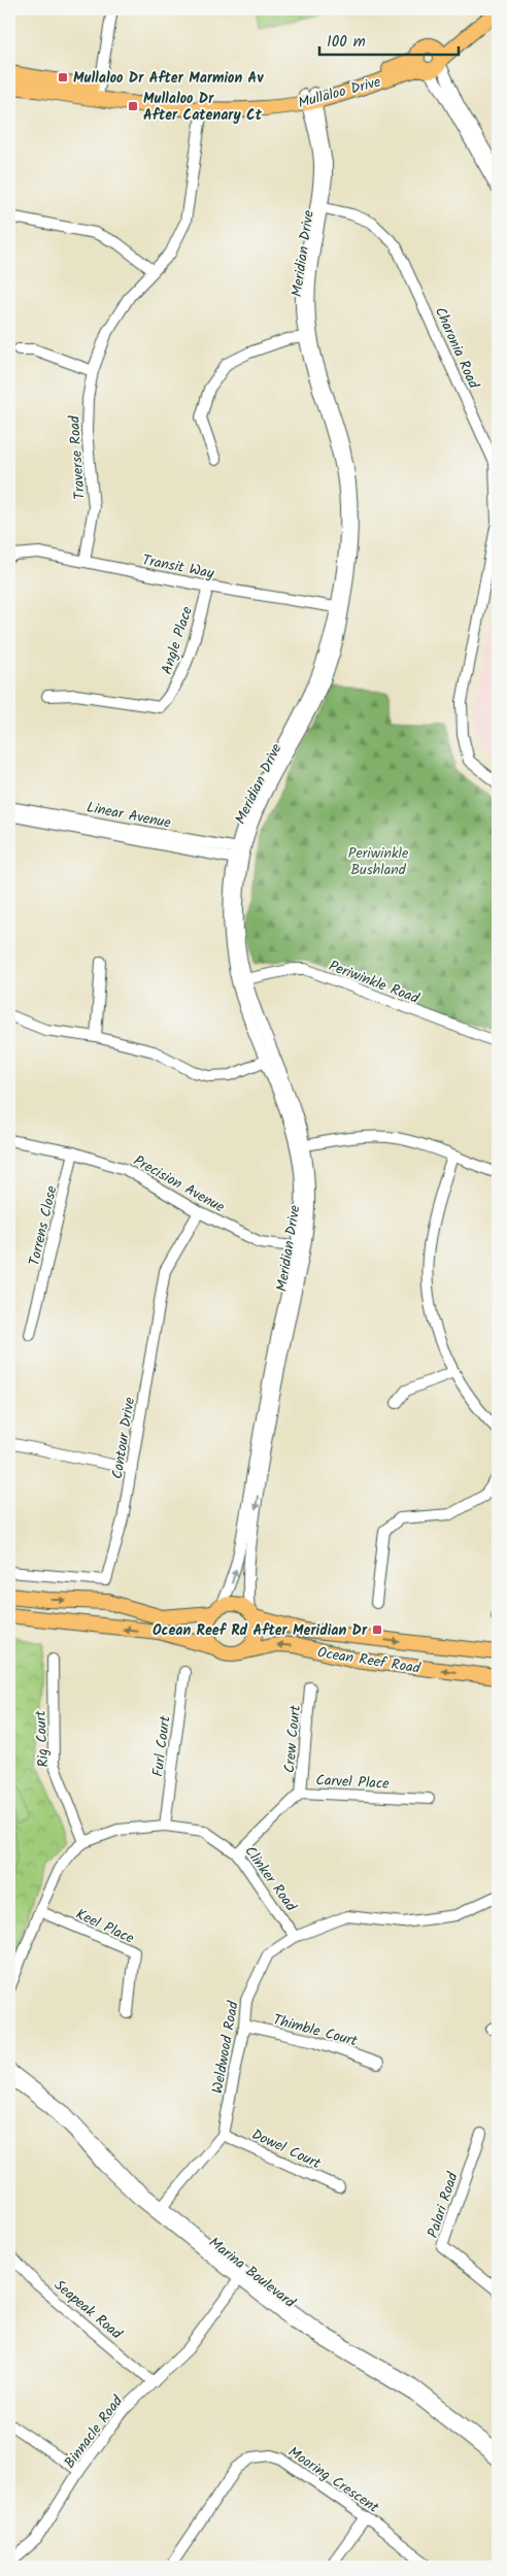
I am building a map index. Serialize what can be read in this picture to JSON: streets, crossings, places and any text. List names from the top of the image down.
{
  "streets": {
    "main road": ["Mullaloo Drive", "Ocean Reef Road"],
    "street": [
      "Meridian Drive",
      "Charonia Road",
      "Traverse Road",
      "Transit Way",
      "Angle Place",
      "Linear Avenue",
      "Periwinkle Road",
      "Precision Avenue",
      "Torrens Close",
      "Contour Drive",
      "Rig Court",
      "Crew Court",
      "Furl Court",
      "Carvel Place",
      "Clinker Road",
      "Keel Place",
      "Thimble Court",
      "Weldwood Road",
      "Dowel Court",
      "Palari Road",
      "Marina Boulevard",
      "Seapeak Road",
      "Binnacle Road",
      "Mooring Crescent"
    ]
  },
  "crossings": [
    ["Mullaloo Drive", "Meridian Drive"],
    ["Mullaloo Drive", "Traverse Road"],
    ["Meridian Drive", "Charonia Road"],
    ["Meridian Drive", "Transit Way"],
    ["Meridian Drive", "Linear Avenue"],
    ["Meridian Drive", "Periwinkle Road"],
    ["Meridian Drive", "Precision Avenue"],
    ["Meridian Drive", "Ocean Reef Road"],
    ["Traverse Road", "Transit Way"],
    ["Transit Way", "Angle Place"],
    ["Precision Avenue", "Torrens Close"],
    ["Precision Avenue", "Contour Drive"],
    ["Rig Court", "Clinker Road"],
    ["Crew Court", "Carvel Place"],
    ["Furl Court", "Clinker Road"],
    ["Carvel Place", "Clinker Road"],
    ["Clinker Road", "Keel Place"],
    ["Clinker Road", "Weldwood Road"],
    ["Thimble Court", "Weldwood Road"],
    ["Weldwood Road", "Dowel Court"],
    ["Weldwood Road", "Marina Boulevard"],
    ["Marina Boulevard", "Binnacle Road"],
    ["Seapeak Road", "Binnacle Road"]
  ],
  "parks": ["Periwinkle Bushland"],
  "places": {
    "transit": ["Mullaloo Dr After Marmion Av", "Mullaloo Dr After Catenary Ct", "Ocean Reef Rd After Meridian Dr"]
  },
  "scale_bar": "100 m"
}
